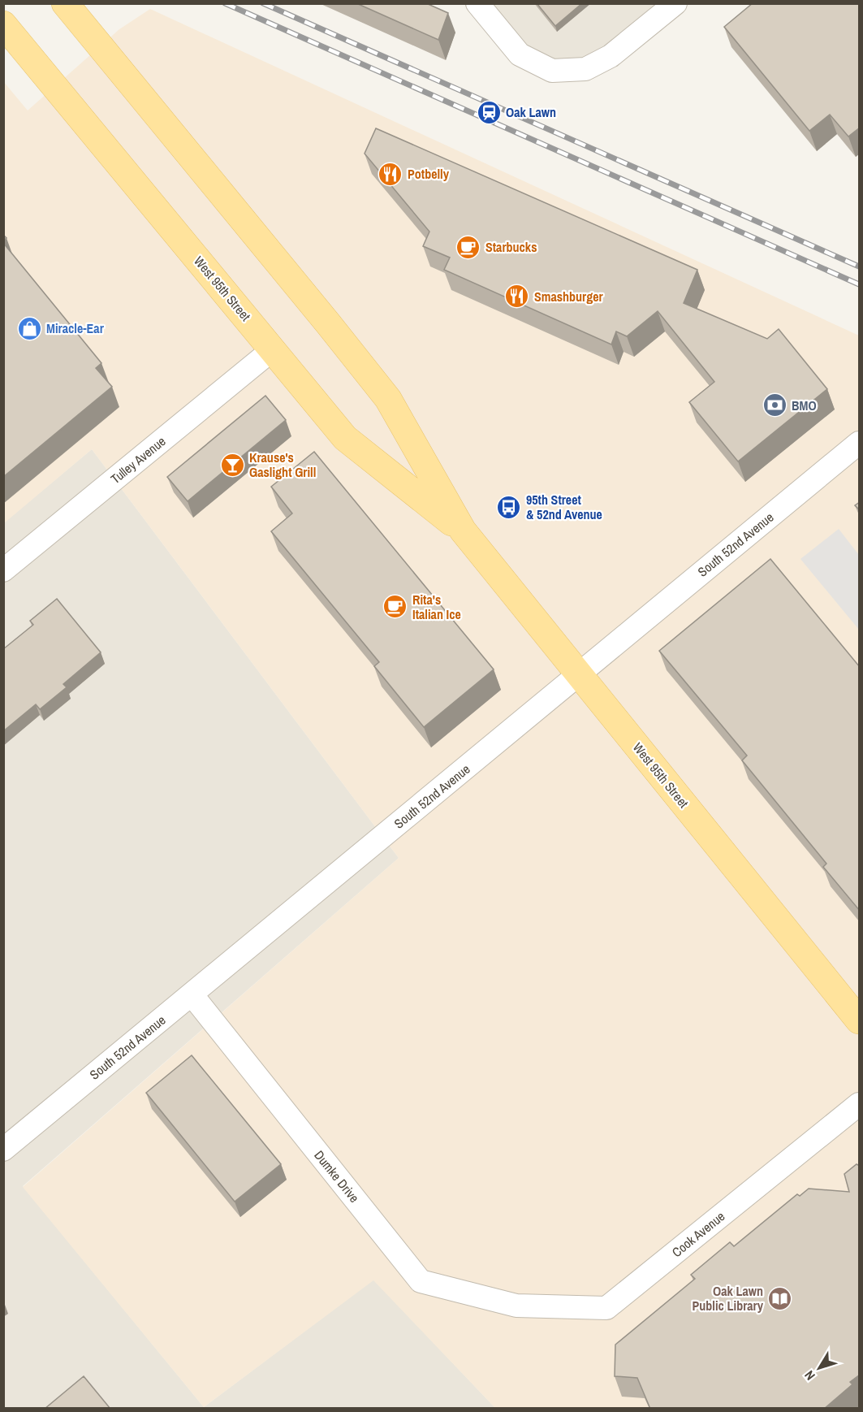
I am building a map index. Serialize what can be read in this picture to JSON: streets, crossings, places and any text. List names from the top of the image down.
{
  "streets": {
    "main road": ["West 95th Street"],
    "street": [
      "Tulley Avenue",
      "South 52nd Avenue",
      "Dumke Drive",
      "Cook Avenue"
    ]
  },
  "crossings": [
    ["West 95th Street", "Tulley Avenue"],
    ["West 95th Street", "South 52nd Avenue"],
    ["South 52nd Avenue", "Dumke Drive"],
    ["Dumke Drive", "Cook Avenue"]
  ],
  "places": {
    "station": ["Oak Lawn"],
    "restaurant": ["Potbelly", "Smashburger"],
    "cafe": ["Starbucks", "Rita's Italian Ice"],
    "shop": ["Miracle-Ear"],
    "bank": ["BMO"],
    "bar": ["Krause's Gaslight Grill"],
    "bus stop": ["95th Street & 52nd Avenue"],
    "library": ["Oak Lawn Public Library"]
  },
  "north": "bottom left"
}
